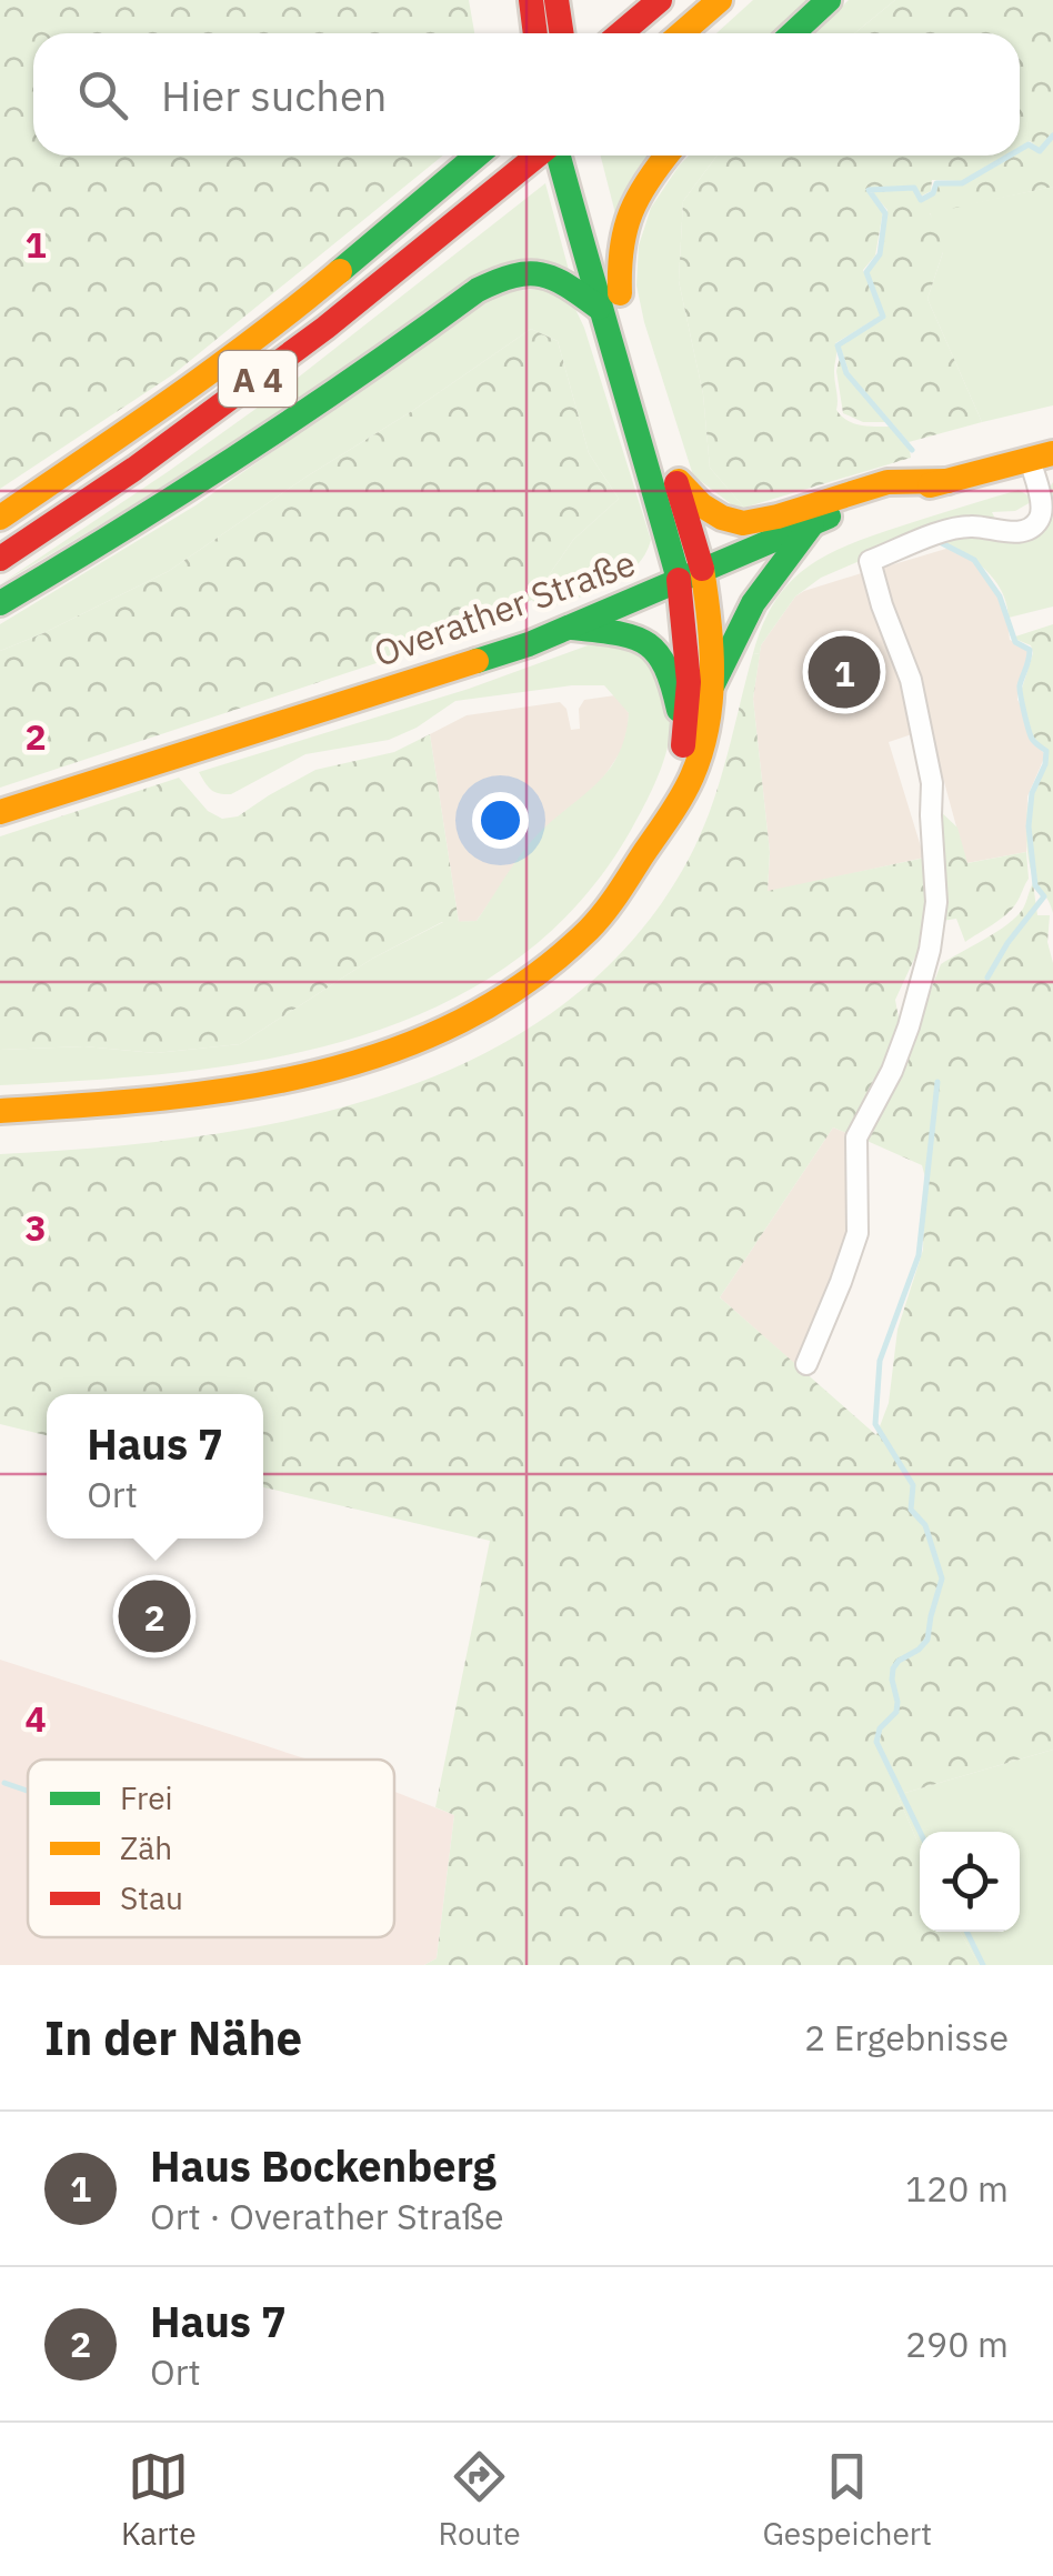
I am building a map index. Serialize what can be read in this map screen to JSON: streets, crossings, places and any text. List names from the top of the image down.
{
  "streets": {
    "main road": ["A 4", "Overather Straße"]
  },
  "legend": ["Frei", "Zäh", "Stau"],
  "page": {
    "search": "Hier suchen",
    "pins": ["1", "2"],
    "popup": ["Haus 7", "Ort"],
    "heading": ["In der Nähe", "2 Ergebnisse"],
    "list": [
      {
        "mark": "1",
        "name": "Haus Bockenberg",
        "note": "Ort · Overather Straße",
        "value": "120 m"
      },
      {
        "mark": "2",
        "name": "Haus 7",
        "note": "Ort",
        "value": "290 m"
      }
    ],
    "nav": ["Karte", "Route", "Gespeichert"]
  },
  "grid": {
    "rows": [
      "1",
      "2",
      "3",
      "4"
    ]
  }
}
